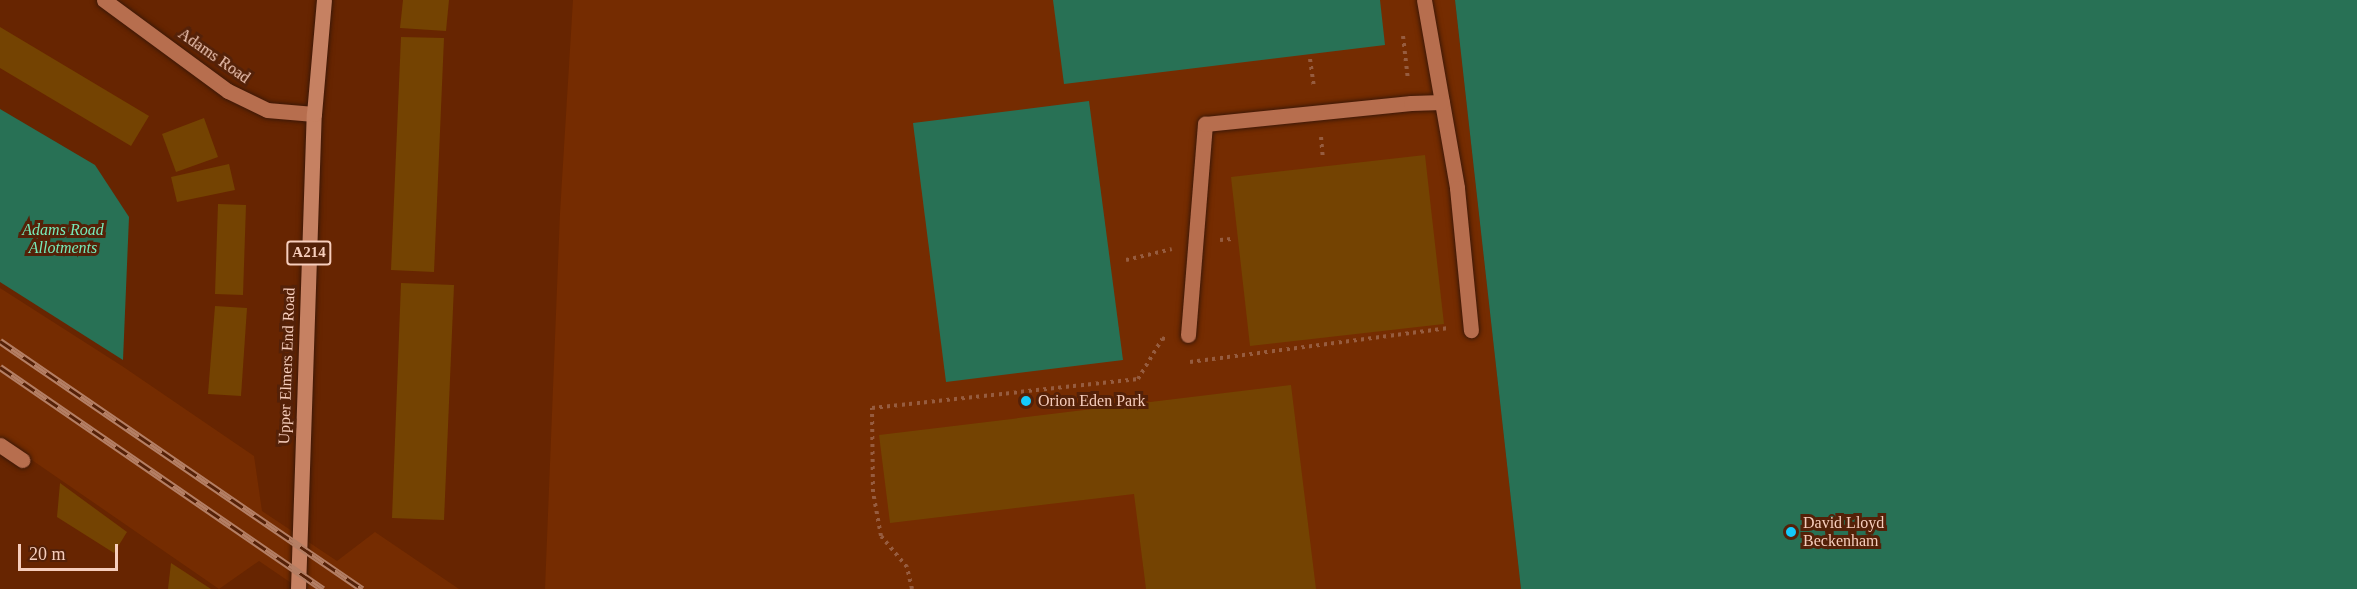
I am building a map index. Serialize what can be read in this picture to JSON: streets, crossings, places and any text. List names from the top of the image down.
{
  "streets": {
    "main road": ["A214", "Upper Elmers End Road"],
    "street": ["Adams Road"]
  },
  "crossings": [
    ["Adams Road", "Upper Elmers End Road"]
  ],
  "parks": ["Adams Road Allotments"],
  "places": ["Orion Eden Park", "David Lloyd Beckenham"],
  "scale_bar": "20 m"
}
